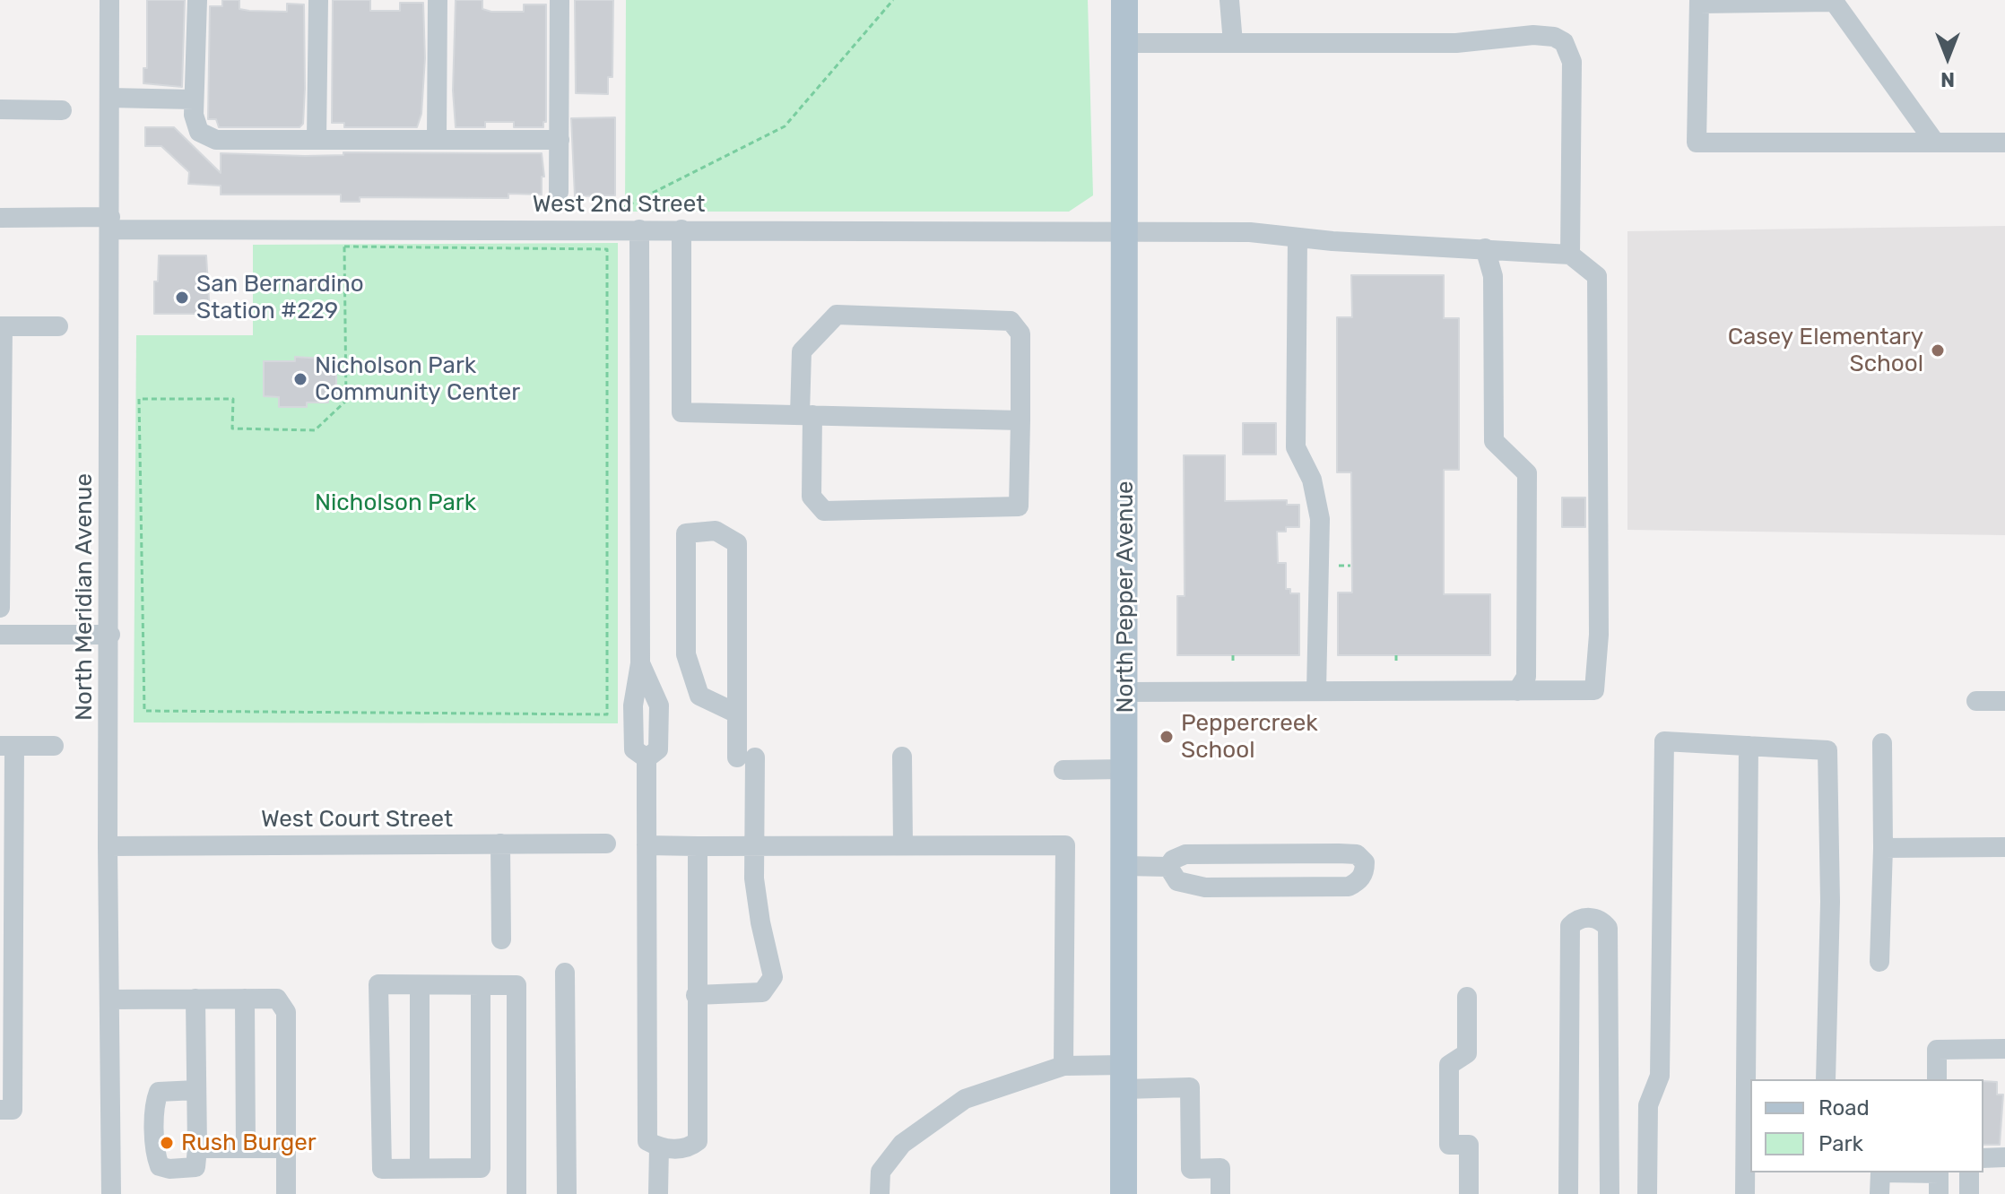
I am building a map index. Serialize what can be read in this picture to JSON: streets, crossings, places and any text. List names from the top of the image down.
{
  "streets": {
    "main road": ["North Pepper Avenue"],
    "street": ["West 2nd Street", "North Meridian Avenue", "West Court Street"]
  },
  "crossings": [
    ["West 2nd Street", "North Meridian Avenue"],
    ["West 2nd Street", "North Pepper Avenue"],
    ["North Meridian Avenue", "West Court Street"]
  ],
  "parks": ["Nicholson Park"],
  "places": [
    "San Bernardino Station #229",
    "Casey Elementary School",
    "Nicholson Park Community Center",
    "Peppercreek School",
    "Rush Burger"
  ],
  "legend": ["Road", "Park"],
  "north": "bottom"
}
